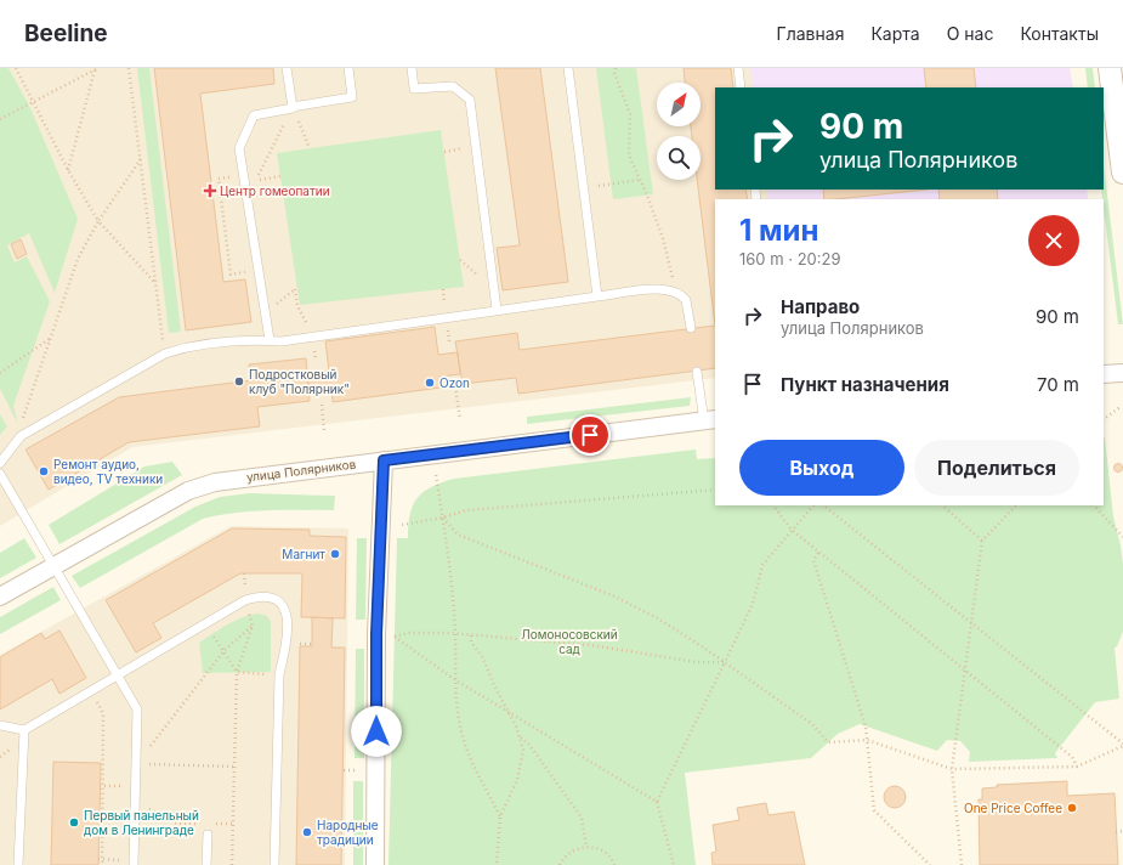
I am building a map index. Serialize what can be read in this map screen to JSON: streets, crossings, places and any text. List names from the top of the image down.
{
  "streets": {
    "street": ["улица Полярников"]
  },
  "parks": ["Ломоносовский сад"],
  "places": {
    "health": ["Центр гомеопатии"],
    "other": [
      "Подростковый клуб \"Полярник\"",
      "Ozon",
      "Ремонт аудио, видео, TV техники",
      "Магнит",
      "One Price Coffee",
      "Первый панельный дом в Ленинграде",
      "Народные традиции"
    ]
  },
  "north": "top right",
  "page": {
    "header": "Beeline",
    "nav": [
      "Главная",
      "Карта",
      "О нас",
      "Контакты"
    ],
    "turn": ["90 m", "улица Полярников"],
    "heading": ["1 мин", "160 m · 20:29"],
    "list": [
      {
        "name": "Направо",
        "note": "улица Полярников",
        "value": "90 m"
      },
      {
        "name": "Пункт назначения",
        "value": "70 m"
      }
    ],
    "buttons": ["Выход", "Поделиться"]
  }
}
